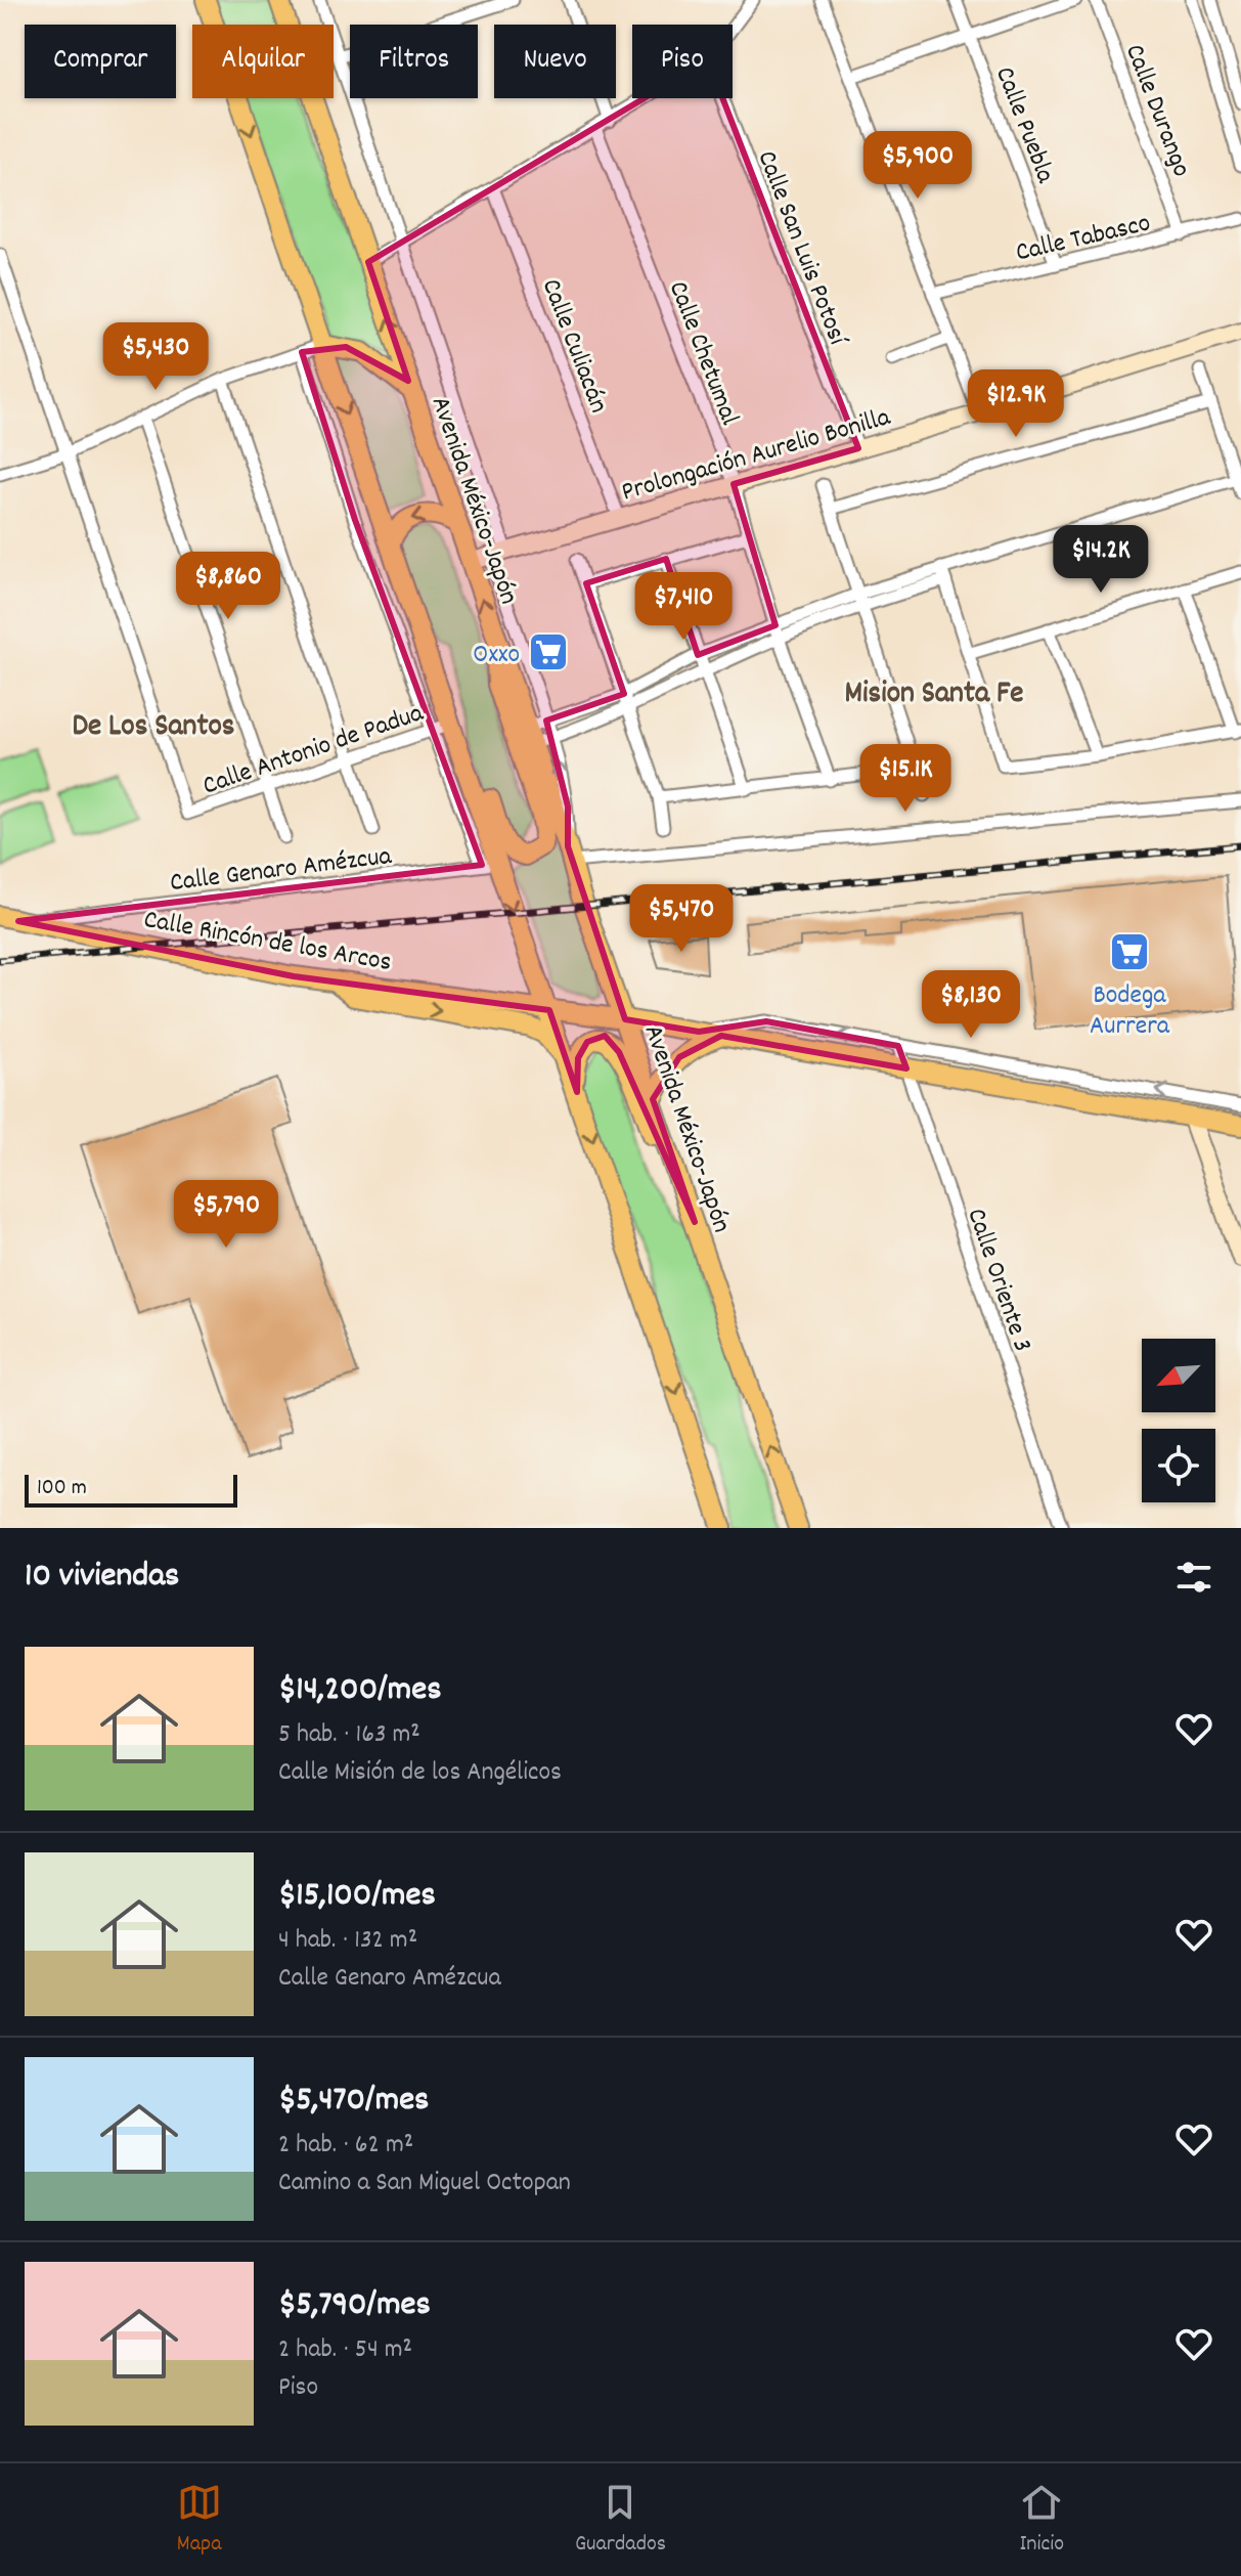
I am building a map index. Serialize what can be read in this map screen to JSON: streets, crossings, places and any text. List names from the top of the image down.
{
  "streets": {
    "main road": ["Avenida México-Japón", "Calle Rincón de los Arcos"],
    "street": [
      "Calle Durango",
      "Calle Puebla",
      "Calle Tabasco",
      "Calle San Luis Potosí",
      "Calle Culiacán",
      "Calle Chetumal",
      "Prolongación Aurelio Bonilla",
      "Calle Antonio de Padua",
      "Calle Genaro Amézcua",
      "Calle Oriente 3"
    ]
  },
  "crossings": [
    ["Calle Durango", "Calle Tabasco"],
    ["Calle Puebla", "Calle Tabasco"],
    ["Calle San Luis Potosí", "Prolongación Aurelio Bonilla"],
    ["Calle Culiacán", "Prolongación Aurelio Bonilla"],
    ["Calle Chetumal", "Prolongación Aurelio Bonilla"],
    ["Prolongación Aurelio Bonilla", "Avenida México-Japón"],
    ["Avenida México-Japón", "Calle Rincón de los Arcos"],
    ["Calle Genaro Amézcua", "Calle Rincón de los Arcos"],
    ["Calle Rincón de los Arcos", "Calle Oriente 3"]
  ],
  "districts": ["Mision Santa Fe", "De Los Santos"],
  "places": {
    "supermarket": ["Oxxo", "Bodega Aurrera"]
  },
  "scale_bar": "100 m",
  "north": "bottom left",
  "page": {
    "chip": [
      "Comprar",
      "Alquilar",
      "Filtros",
      "Nuevo",
      "Piso"
    ],
    "price": [
      "$5,900",
      "$5,430",
      "$12.9K",
      "$14.2K",
      "$8,860",
      "$7,410",
      "$15.1K",
      "$5,470",
      "$8,130",
      "$5,790"
    ],
    "scale": "100 m",
    "heading": "10 viviendas",
    "list": [
      {
        "name": "$14,200/mes",
        "note": "5 hab. · 163 m² · Calle Misión de los Angélicos"
      },
      {
        "name": "$15,100/mes",
        "note": "4 hab. · 132 m² · Calle Genaro Amézcua"
      },
      {
        "name": "$5,470/mes",
        "note": "2 hab. · 62 m² · Camino a San Miguel Octopan"
      },
      {
        "name": "$5,790/mes",
        "note": "2 hab. · 54 m² · Piso"
      }
    ],
    "tabs": ["Mapa", "Guardados", "Inicio"]
  }
}
